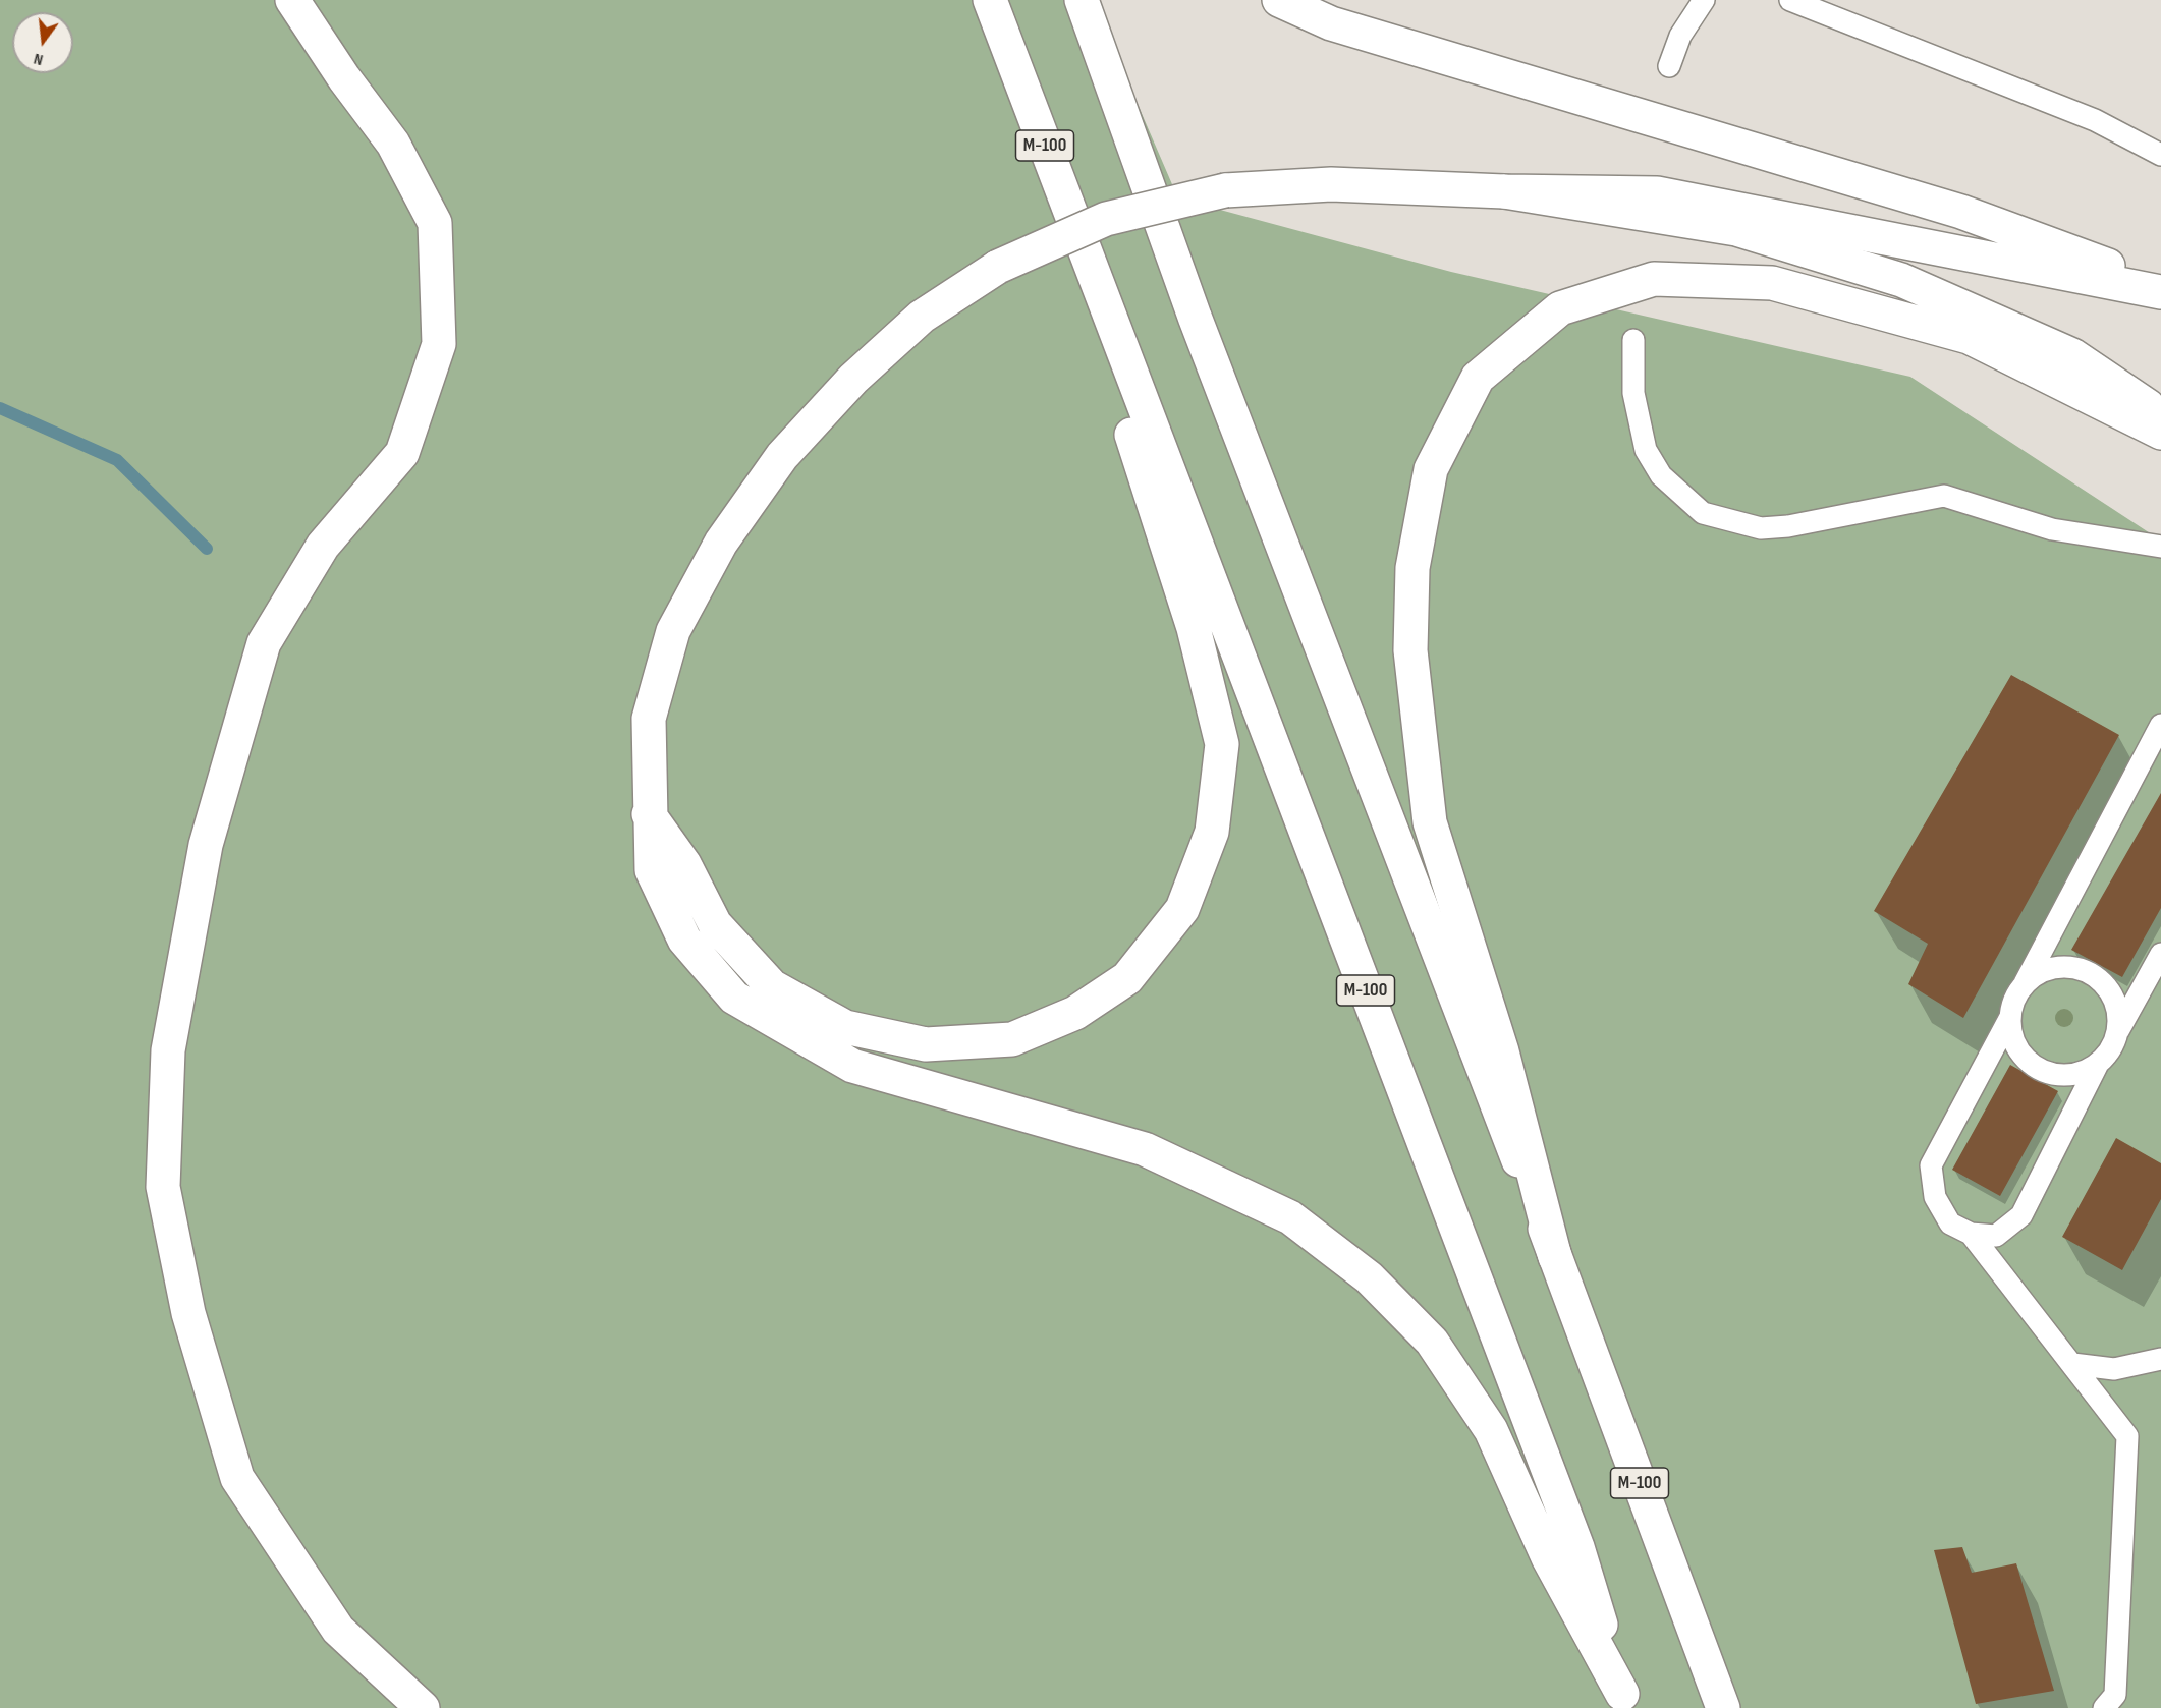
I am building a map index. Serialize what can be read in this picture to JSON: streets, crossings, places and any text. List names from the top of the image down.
{
  "streets": {
    "main road": ["M-100"]
  },
  "north": "bottom"
}
